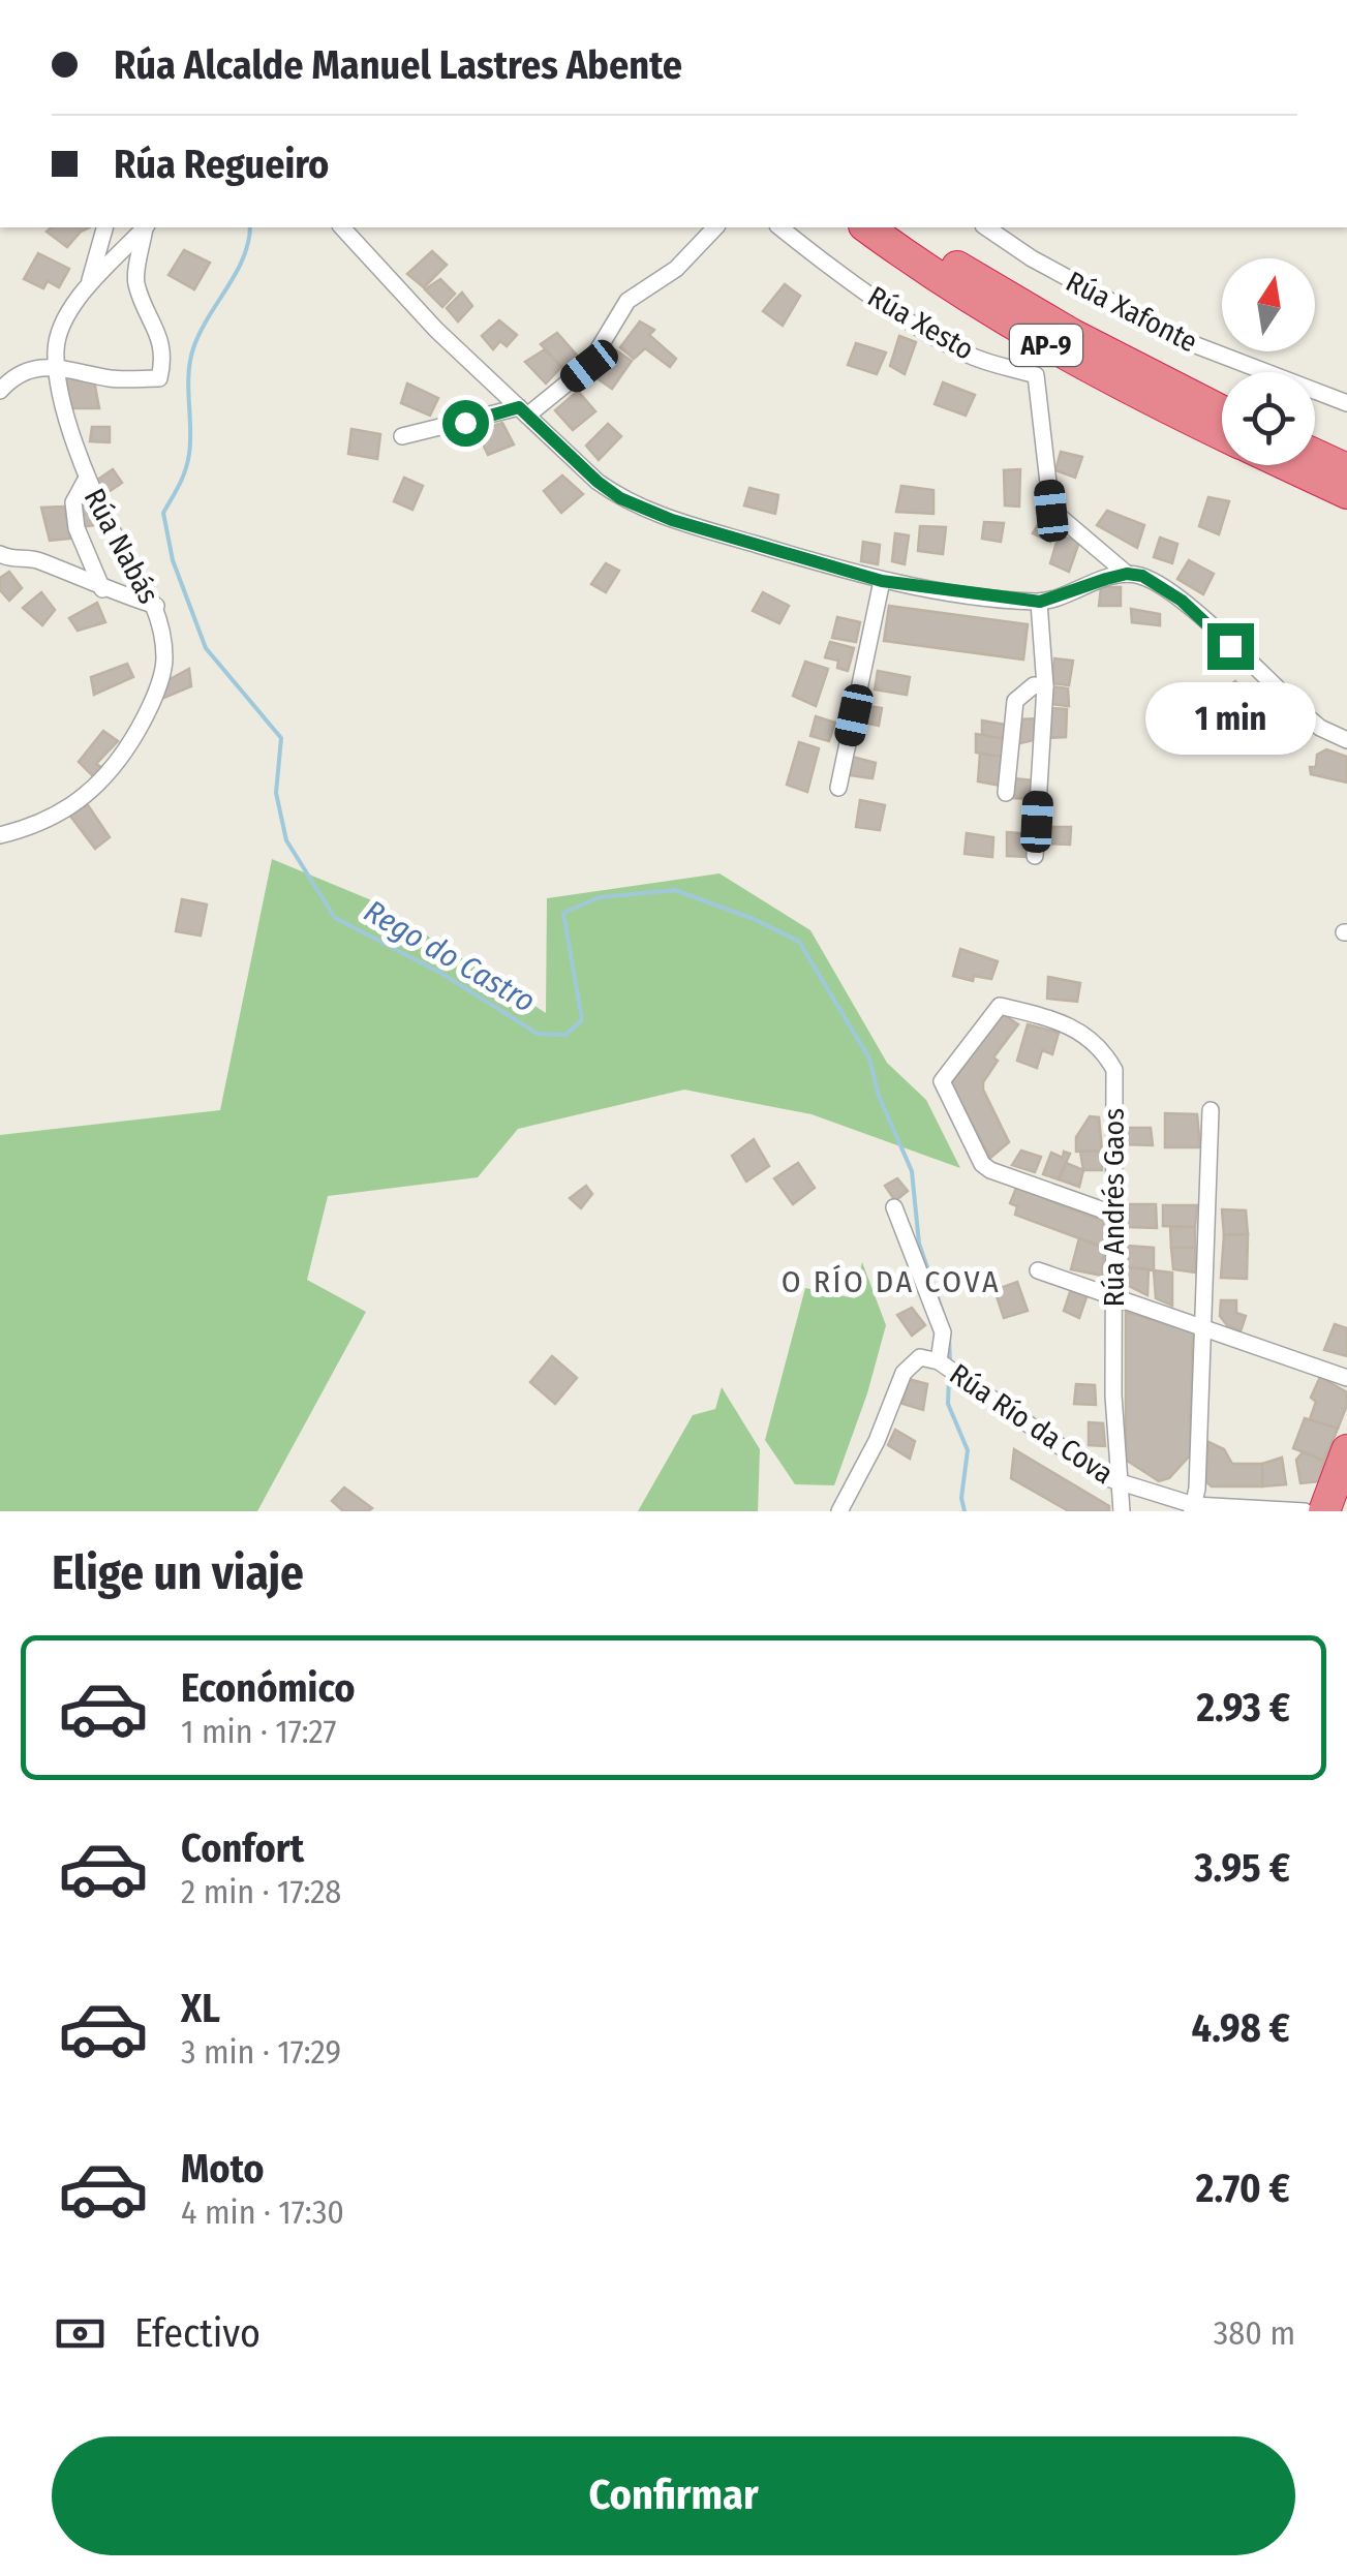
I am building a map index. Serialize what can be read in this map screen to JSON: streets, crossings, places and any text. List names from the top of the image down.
{
  "streets": {
    "highway": ["AP-9"],
    "street": [
      "Rúa Xafonte",
      "Rúa Xesto",
      "Rúa Nabás",
      "Rúa Andrés Gaos",
      "Rúa Río da Cova"
    ]
  },
  "crossings": [
    ["Rúa Andrés Gaos", "Rúa Río da Cova"]
  ],
  "districts": ["O RÍO DA COVA"],
  "water": ["Rego do Castro"],
  "north": "top",
  "page": {
    "banner": ["Rúa Alcalde Manuel Lastres Abente", "Rúa Regueiro"],
    "bubble": "1 min",
    "heading": "Elige un viaje",
    "list": [
      {
        "name": "Económico",
        "note": "1 min · 17:27",
        "value": "2.93 €"
      },
      {
        "name": "Confort",
        "note": "2 min · 17:28",
        "value": "3.95 €"
      },
      {
        "name": "XL",
        "note": "3 min · 17:29",
        "value": "4.98 €"
      },
      {
        "name": "Moto",
        "note": "4 min · 17:30",
        "value": "2.70 €"
      }
    ],
    "pay": ["Efectivo", "380 m"],
    "buttons": "Confirmar"
  }
}
